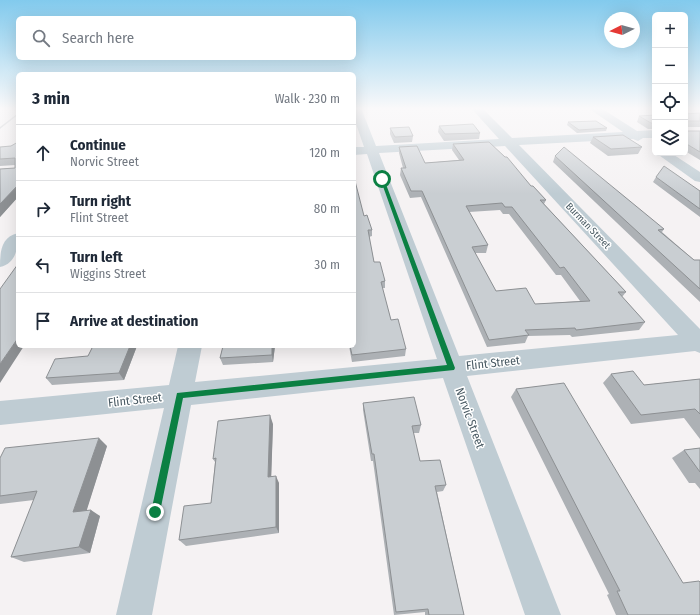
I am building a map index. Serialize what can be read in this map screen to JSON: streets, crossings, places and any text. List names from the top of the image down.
{
  "streets": {
    "street": ["Burman Street", "Flint Street", "Norvic Street"]
  },
  "crossings": [
    ["Burman Street", "Flint Street"],
    ["Flint Street", "Norvic Street"]
  ],
  "north": "left",
  "page": {
    "map_buttons": ["+", "−"],
    "search": "Search here",
    "heading": ["3 min", "Walk · 230 m"],
    "list": [
      ["Continue", "Norvic Street", "120 m"],
      ["Turn right", "Flint Street", "80 m"],
      ["Turn left", "Wiggins Street", "30 m"],
      "Arrive at destination"
    ]
  }
}
